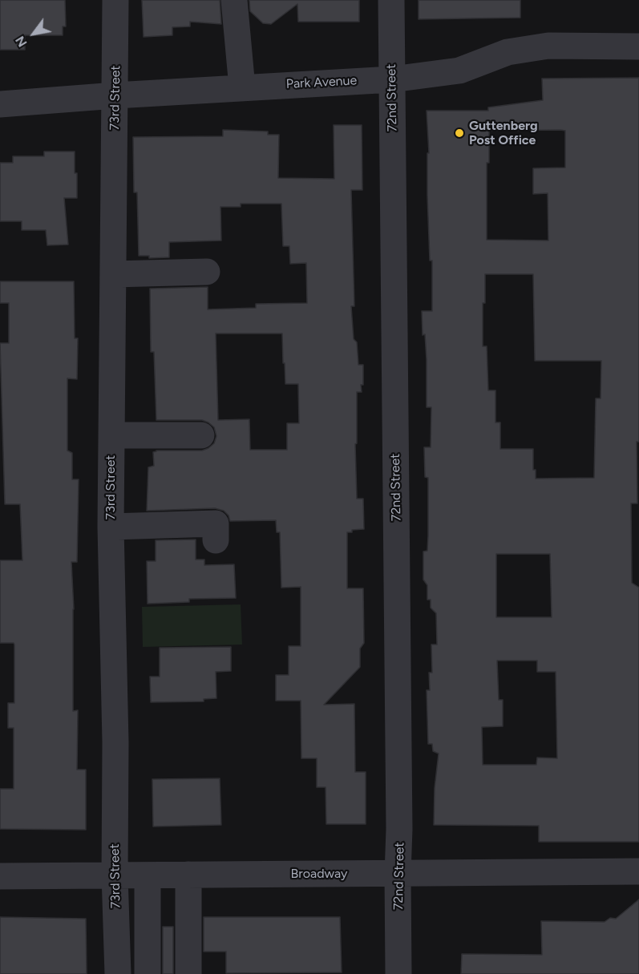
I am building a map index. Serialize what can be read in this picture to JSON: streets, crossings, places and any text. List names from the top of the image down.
{
  "streets": {
    "street": [
      "Park Avenue",
      "73rd Street",
      "72nd Street",
      "Broadway"
    ]
  },
  "crossings": [
    ["Park Avenue", "73rd Street"],
    ["Park Avenue", "72nd Street"],
    ["73rd Street", "Broadway"],
    ["72nd Street", "Broadway"]
  ],
  "places": ["Guttenberg Post Office"],
  "north": "bottom left"
}
